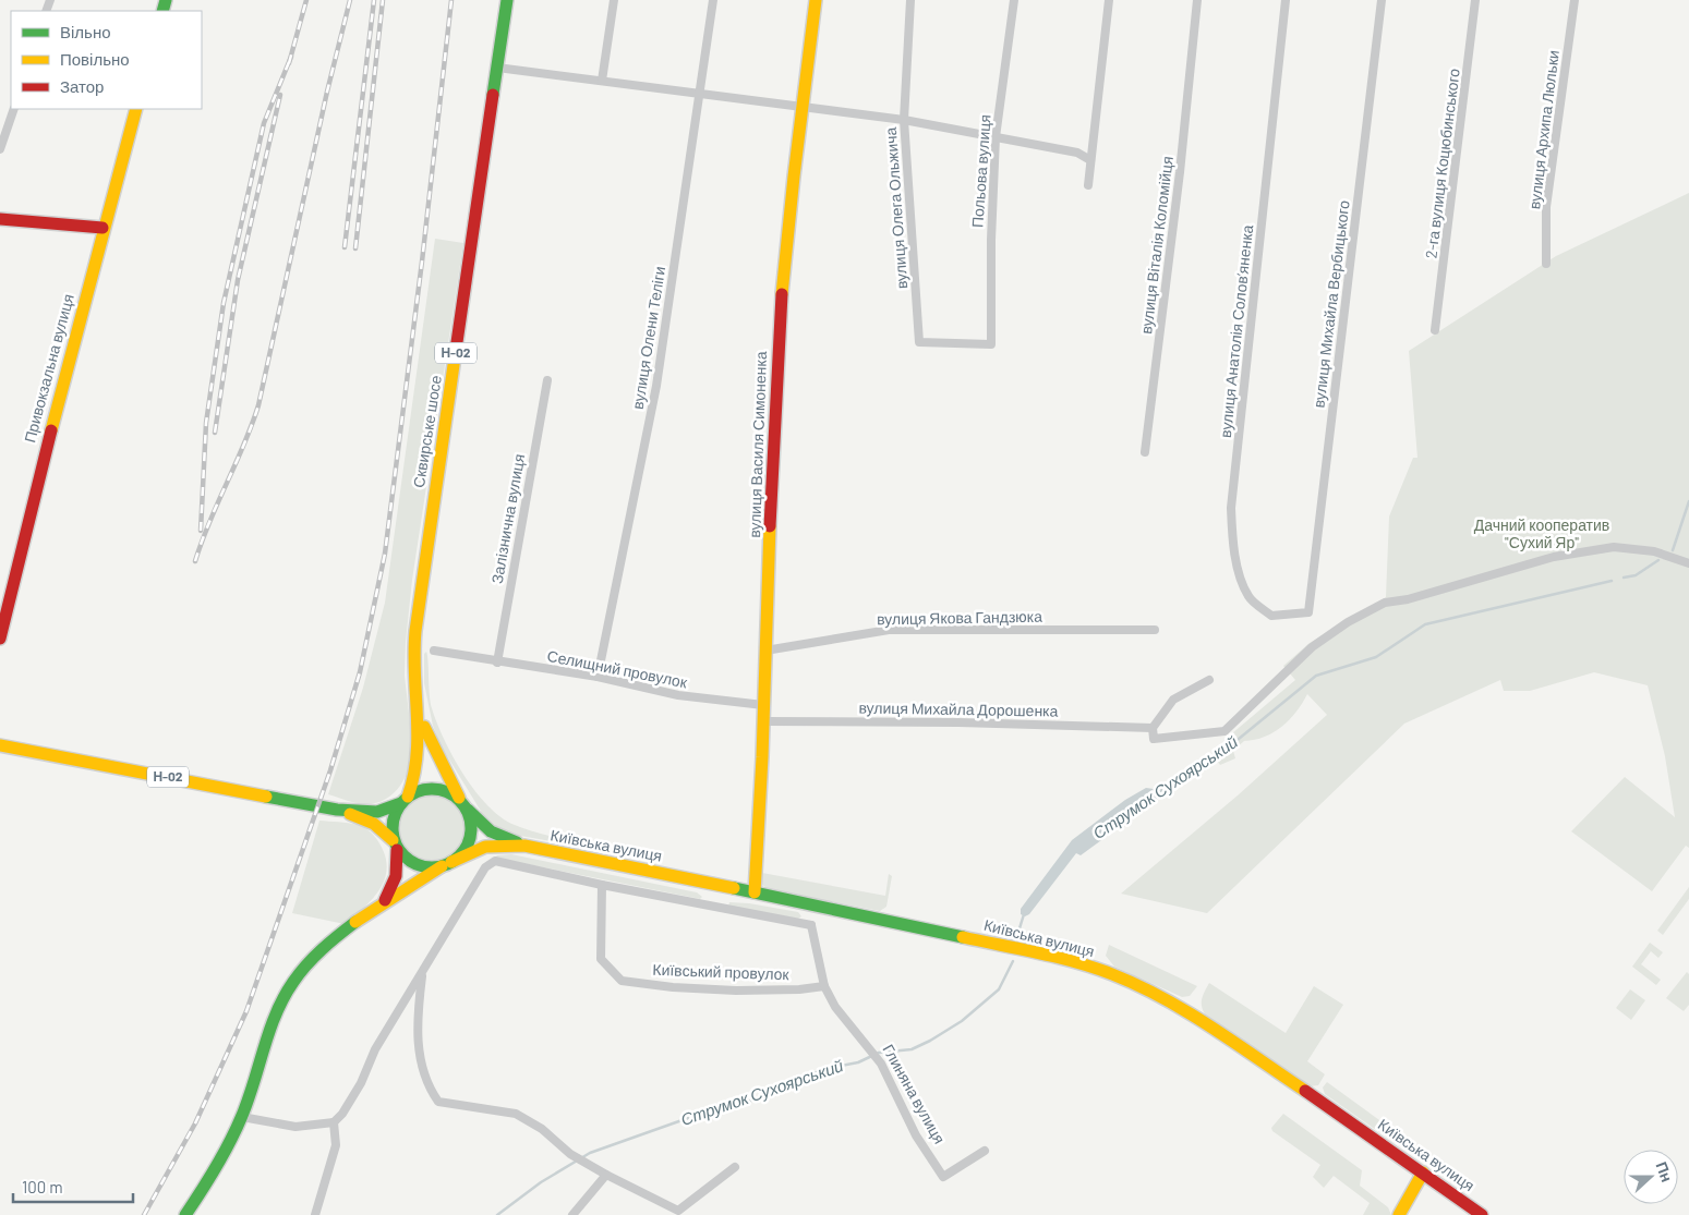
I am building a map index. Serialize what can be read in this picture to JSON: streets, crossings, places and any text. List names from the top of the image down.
{
  "streets": {
    "main road": [
      "Н-02",
      "Привокзальна вулиця",
      "Сквирське шосе",
      "вулиця Василя Симоненка",
      "Київська вулиця"
    ],
    "street": [
      "вулиця Архипа Люльки",
      "2-га вулиця Коцюбинського",
      "Польова вулиця",
      "вулиця Олега Ольжича",
      "вулиця Віталія Коломійця",
      "вулиця Михайла Вербицького",
      "вулиця Анатолія Соловʼяненка",
      "вулиця Олени Теліги",
      "Залізнична вулиця",
      "вулиця Якова Гандзюка",
      "Селищний провулок",
      "вулиця Михайла Дорошенка",
      "Київський провулок",
      "Глиняна вулиця"
    ]
  },
  "crossings": [
    ["Польова вулиця", "вулиця Олега Ольжича"],
    ["вулиця Михайла Вербицького", "вулиця Анатолія Соловʼяненка"],
    ["вулиця Олени Теліги", "Селищний провулок"],
    ["Н-02", "Сквирське шосе"],
    ["Н-02", "Київська вулиця"],
    ["Сквирське шосе", "Київська вулиця"],
    ["вулиця Василя Симоненка", "вулиця Якова Гандзюка"],
    ["вулиця Василя Симоненка", "Селищний провулок"],
    ["вулиця Василя Симоненка", "вулиця Михайла Дорошенка"],
    ["вулиця Василя Симоненка", "Київська вулиця"],
    ["Залізнична вулиця", "Селищний провулок"],
    ["Київський провулок", "Глиняна вулиця"]
  ],
  "water": ["Струмок Сухоярський"],
  "parks": ["Дачний кооператив \"Сухий Яр\""],
  "legend": ["Вільно", "Повільно", "Затор"],
  "scale_bar": "100 m",
  "north": "right"
}
